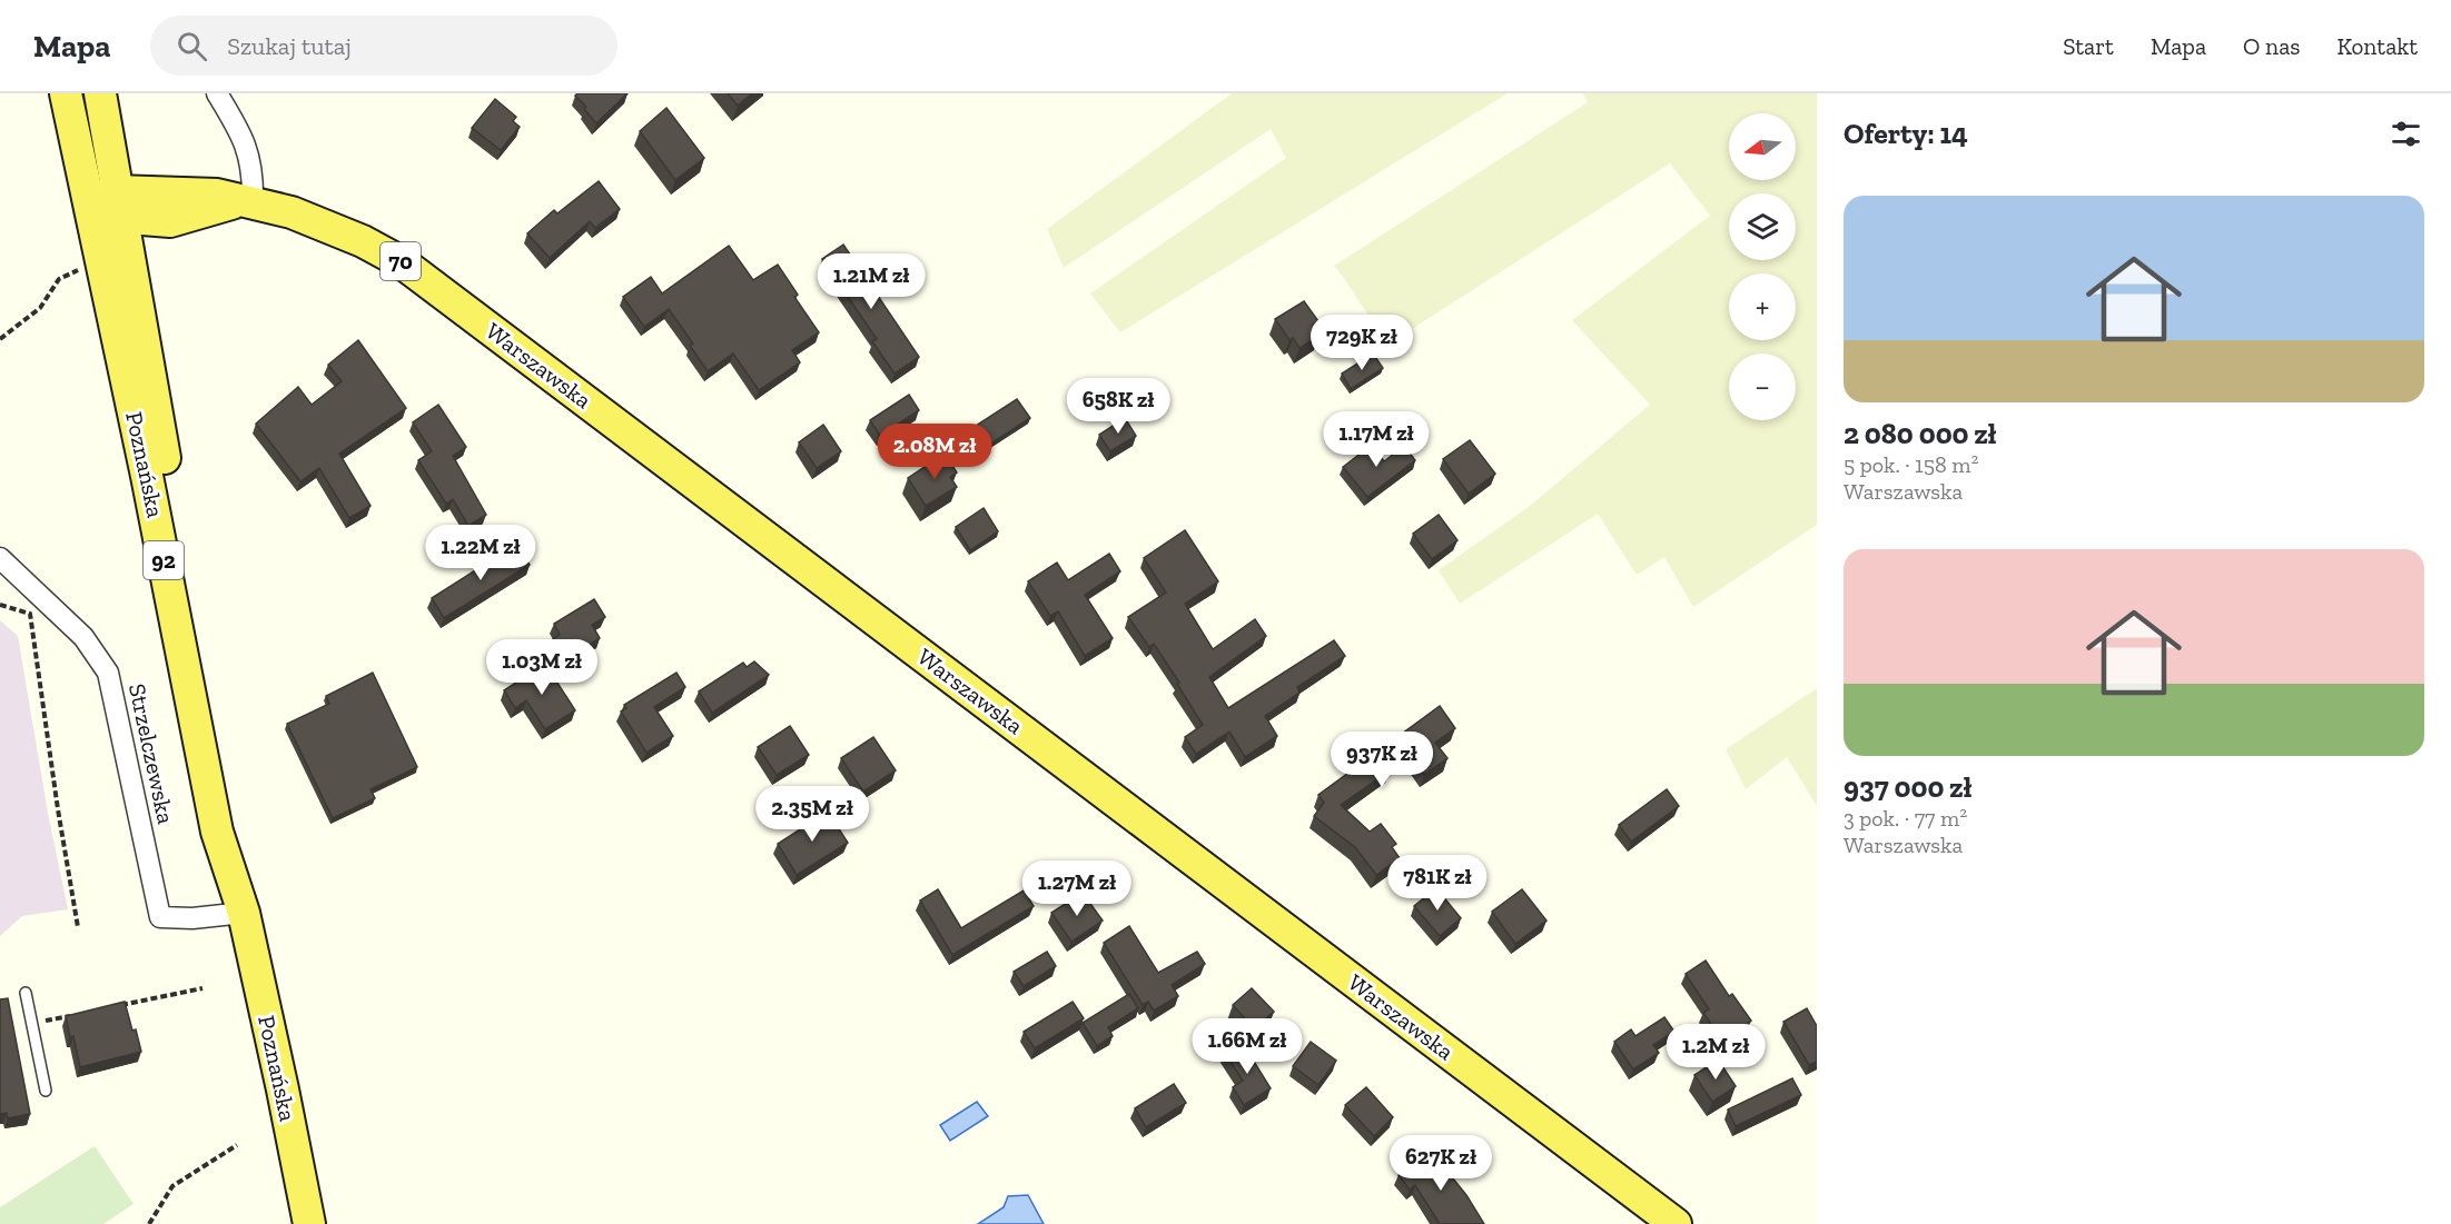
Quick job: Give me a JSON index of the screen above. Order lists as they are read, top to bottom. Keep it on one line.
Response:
{"streets":{"main road":["70","Warszawska","Poznańska","92"],"street":["Strzelczewska"]},"crossings":[["Warszawska","Poznańska"],["Poznańska","Strzelczewska"]],"north":"left","page":{"header":"Mapa","search":"Szukaj tutaj","nav":["Start","Mapa","O nas","Kontakt"],"heading":"Oferty: 14","map_buttons":["+","−"],"list":[{"name":"2 080 000 zł","note":"5 pok. · 158 m² · Warszawska"},{"name":"937 000 zł","note":"3 pok. · 77 m² · Warszawska"}],"price":["1.21M zł","729K zł","658K zł","1.17M zł","2.08M zł","1.22M zł","1.03M zł","937K zł","2.35M zł","781K zł","1.27M zł","1.66M zł","1.2M zł","627K zł"]}}
